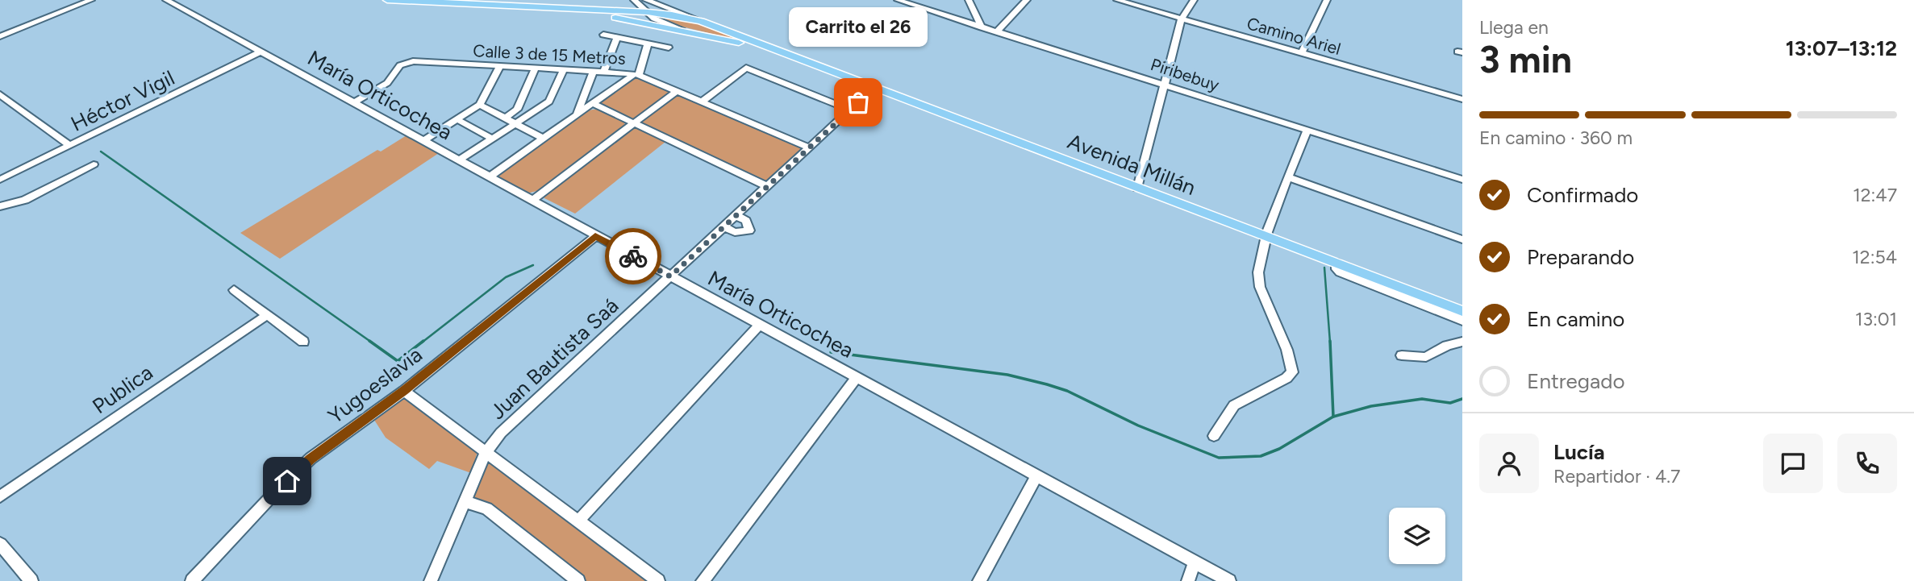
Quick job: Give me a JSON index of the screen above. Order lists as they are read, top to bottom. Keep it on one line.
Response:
{"streets":{"main road":["Avenida Millán"],"street":["Camino Ariel","Calle 3 de 15 Metros","Piribebuy","María Orticochea","Héctor Vigil","Juan Bautista Saá","Yugoeslavia","Publica"]},"crossings":[["Calle 3 de 15 Metros","María Orticochea"],["Calle 3 de 15 Metros","Juan Bautista Saá"],["María Orticochea","Héctor Vigil"],["María Orticochea","Juan Bautista Saá"],["María Orticochea","Yugoeslavia"],["Avenida Millán","Juan Bautista Saá"]],"places":["Carrito el 26"],"page":{"heading":["3 min","Llega en","13:07–13:12"],"panel":["Lucía","Repartidor · 4.7"],"bubble":"Carrito el 26","bar":"En camino · 360 m","list":[["Confirmado","12:47"],["Preparando","12:54"],["En camino","13:01"],"Entregado"]}}
